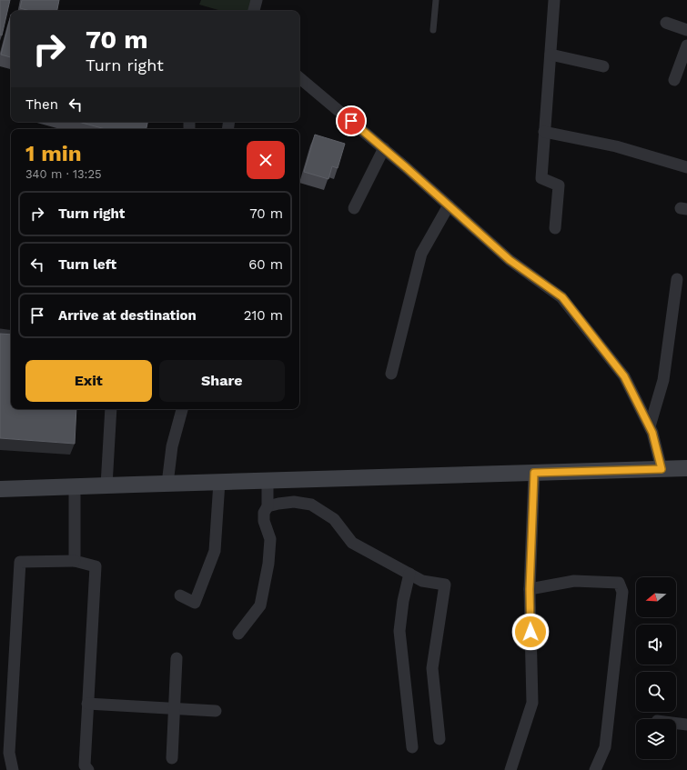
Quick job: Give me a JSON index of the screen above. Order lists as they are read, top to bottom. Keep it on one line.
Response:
{"north":"left","page":{"turn":["70 m","Turn right"],"then":"Then","heading":["1 min","340 m · 13:25"],"list":[{"name":"Turn right","value":"70 m"},{"name":"Turn left","value":"60 m"},{"name":"Arrive at destination","value":"210 m"}],"buttons":["Exit","Share"]}}
